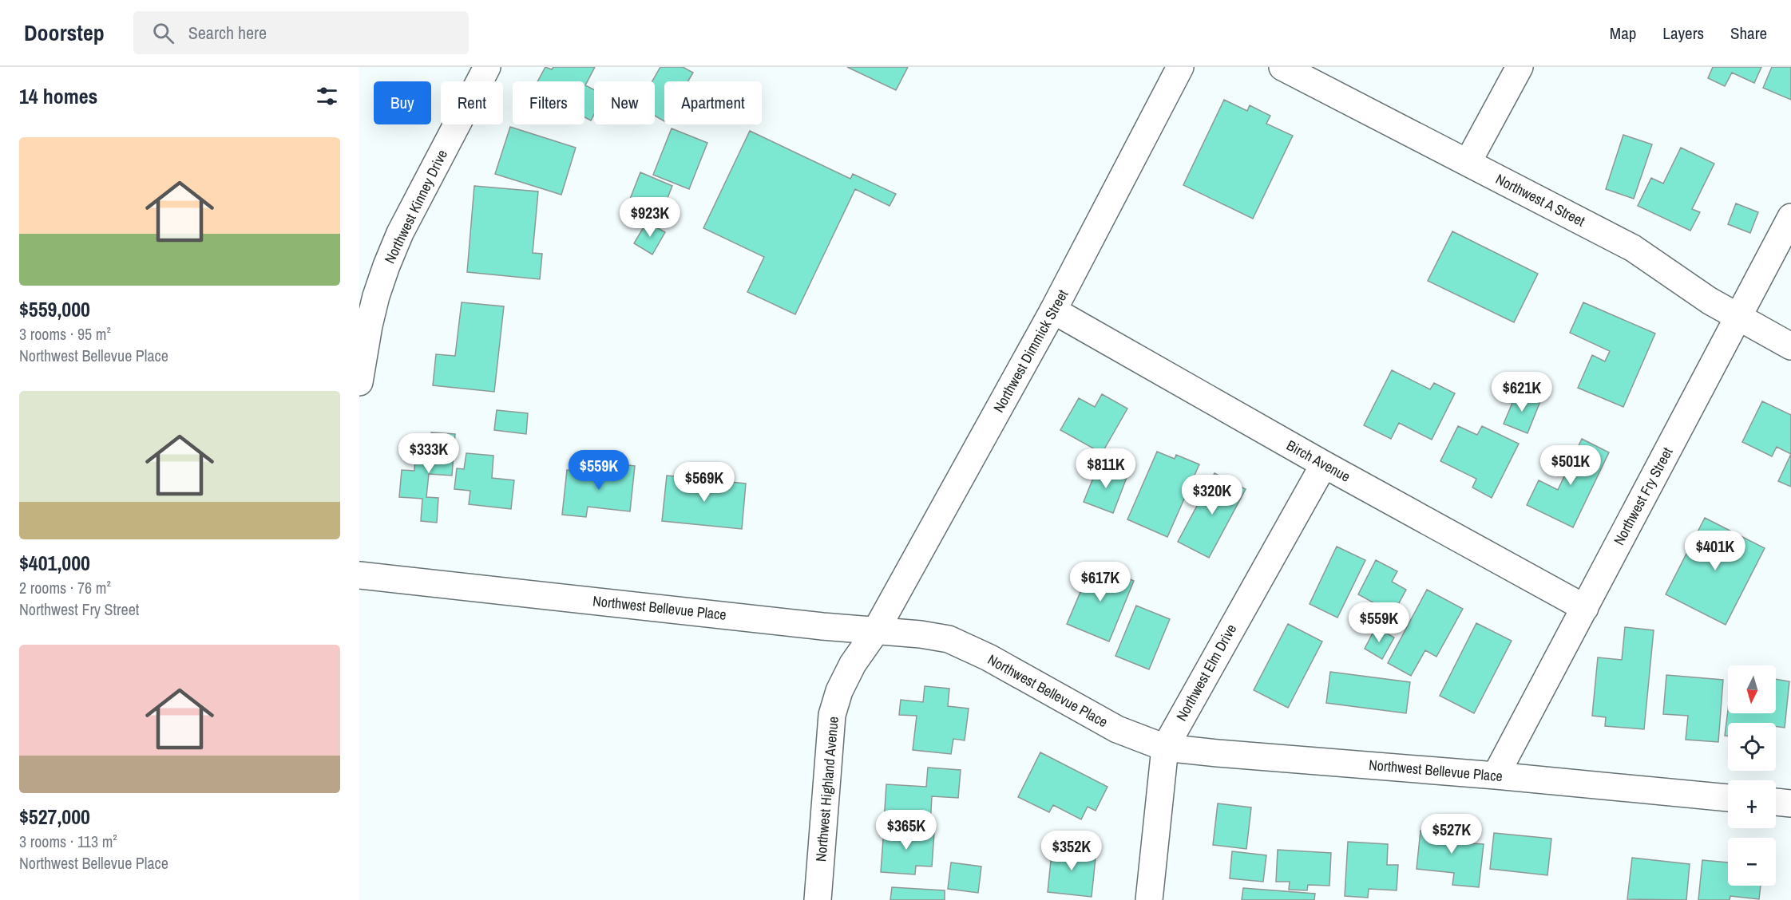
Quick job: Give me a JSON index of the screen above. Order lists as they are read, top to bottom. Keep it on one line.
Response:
{"streets":{"street":["Northwest A Street","Northwest Kinney Drive","Northwest Dimmick Street","Birch Avenue","Northwest Fry Street","Northwest Bellevue Place","Northwest Elm Drive","Northwest Highland Avenue"]},"crossings":[["Northwest A Street","Northwest Fry Street"],["Northwest Dimmick Street","Birch Avenue"],["Northwest Dimmick Street","Northwest Bellevue Place"],["Northwest Dimmick Street","Northwest Highland Avenue"],["Birch Avenue","Northwest Fry Street"],["Birch Avenue","Northwest Elm Drive"],["Northwest Fry Street","Northwest Bellevue Place"],["Northwest Bellevue Place","Northwest Elm Drive"],["Northwest Bellevue Place","Northwest Highland Avenue"]],"north":"bottom","page":{"header":"Doorstep","search":"Search here","nav":["Map","Layers","Share"],"heading":"14 homes","chip":["Buy","Rent","Filters","New","Apartment"],"list":[{"name":"$559,000","note":"3 rooms · 95 m² · Northwest Bellevue Place"},{"name":"$401,000","note":"2 rooms · 76 m² · Northwest Fry Street"},{"name":"$527,000","note":"3 rooms · 113 m² · Northwest Bellevue Place"}],"price":["$923K","$621K","$333K","$501K","$811K","$559K","$569K","$320K","$401K","$617K","$559K","$365K","$527K","$352K"],"map_buttons":["+","−"]}}
